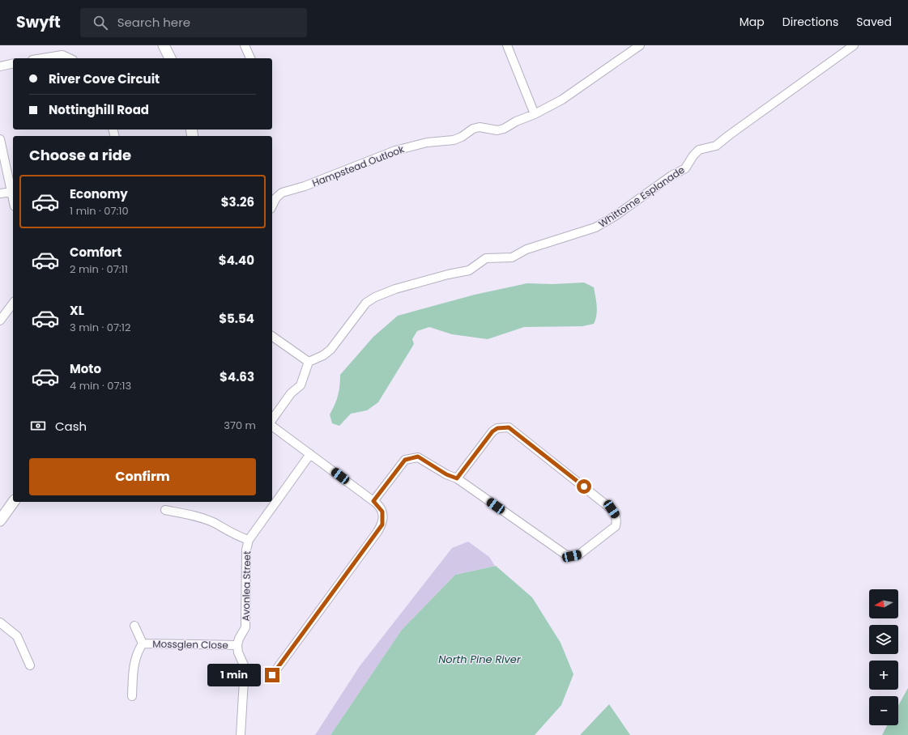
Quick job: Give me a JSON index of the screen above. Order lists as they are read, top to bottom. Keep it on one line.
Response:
{"streets":{"street":["Hampstead Outlook","Whittome Esplanade","Avonlea Street","Mossglen Close"]},"crossings":[["Avonlea Street","Mossglen Close"]],"water":["North Pine River"],"north":"left","page":{"header":"Swyft","search":"Search here","nav":["Map","Directions","Saved"],"banner":["River Cove Circuit","Nottinghill Road"],"heading":"Choose a ride","list":[{"name":"Economy","note":"1 min · 07:10","value":"$3.26"},{"name":"Comfort","note":"2 min · 07:11","value":"$4.40"},{"name":"XL","note":"3 min · 07:12","value":"$5.54"},{"name":"Moto","note":"4 min · 07:13","value":"$4.63"}],"pay":["Cash","370 m"],"buttons":"Confirm","map_buttons":["+","−"],"bubble":"1 min"}}
